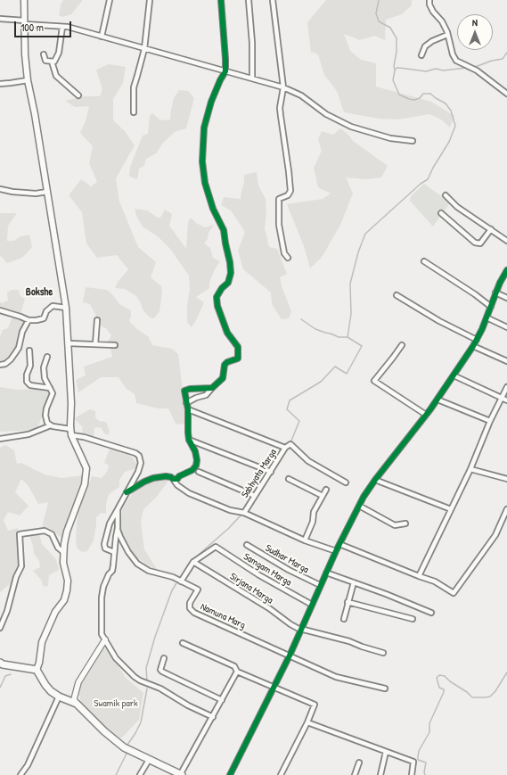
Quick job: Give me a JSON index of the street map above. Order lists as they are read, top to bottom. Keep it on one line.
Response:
{"streets":{"street":["Sabhyata Marga","Sudhar Marga","Samgam Marga","Sirjana Marga","Namuna Marg"]},"crossings":[["Samgam Marga","Sirjana Marga"]],"districts":["Bokshe"],"parks":["Swamik park"],"scale_bar":"100 m","north":"top"}
